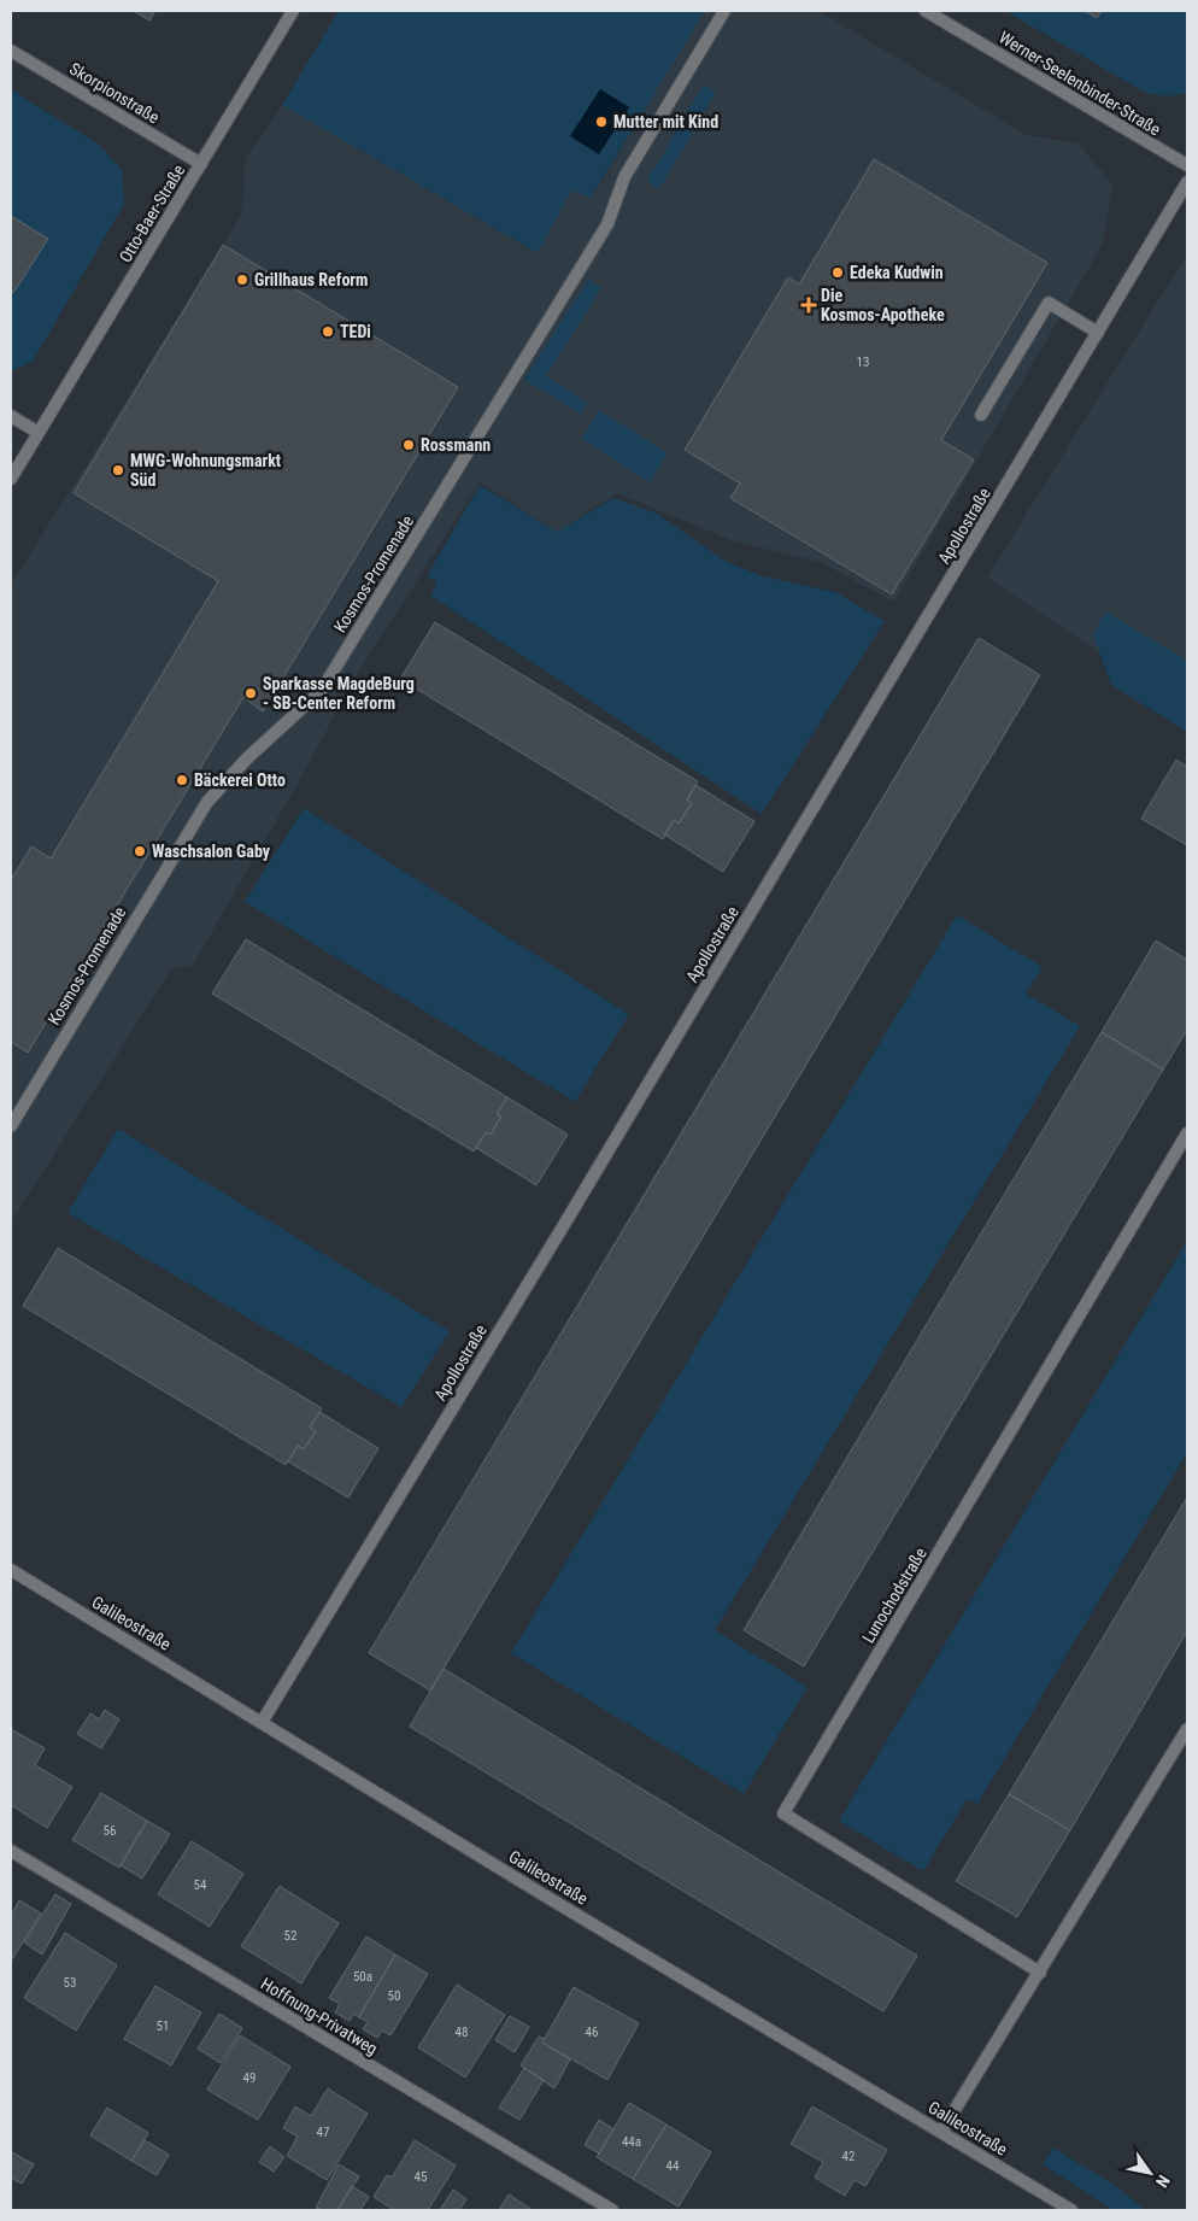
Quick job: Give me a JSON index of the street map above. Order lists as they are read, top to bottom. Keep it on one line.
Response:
{"streets":{"street":["Werner-Seelenbinder-Straße","Skorpionstraße","Otto-Baer-Straße","Apollostraße","Kosmos-Promenade","Lunochodstraße","Galileostraße","Hoffnung-Privatweg"]},"crossings":[["Skorpionstraße","Otto-Baer-Straße"],["Apollostraße","Galileostraße"]],"places":{"other":["Mutter mit Kind","Edeka Kudwin","Grillhaus Reform","TEDi","Rossmann","MWG-Wohnungsmarkt Süd","Sparkasse MagdeBurg - SB-Center Reform","Bäckerei Otto","Waschsalon Gaby"],"health":["Die Kosmos-Apotheke"]},"house_numbers":["13","56","54","52","50a","53","50","51","48","46","49","47","44a","42","44","45"],"north":"bottom right"}
